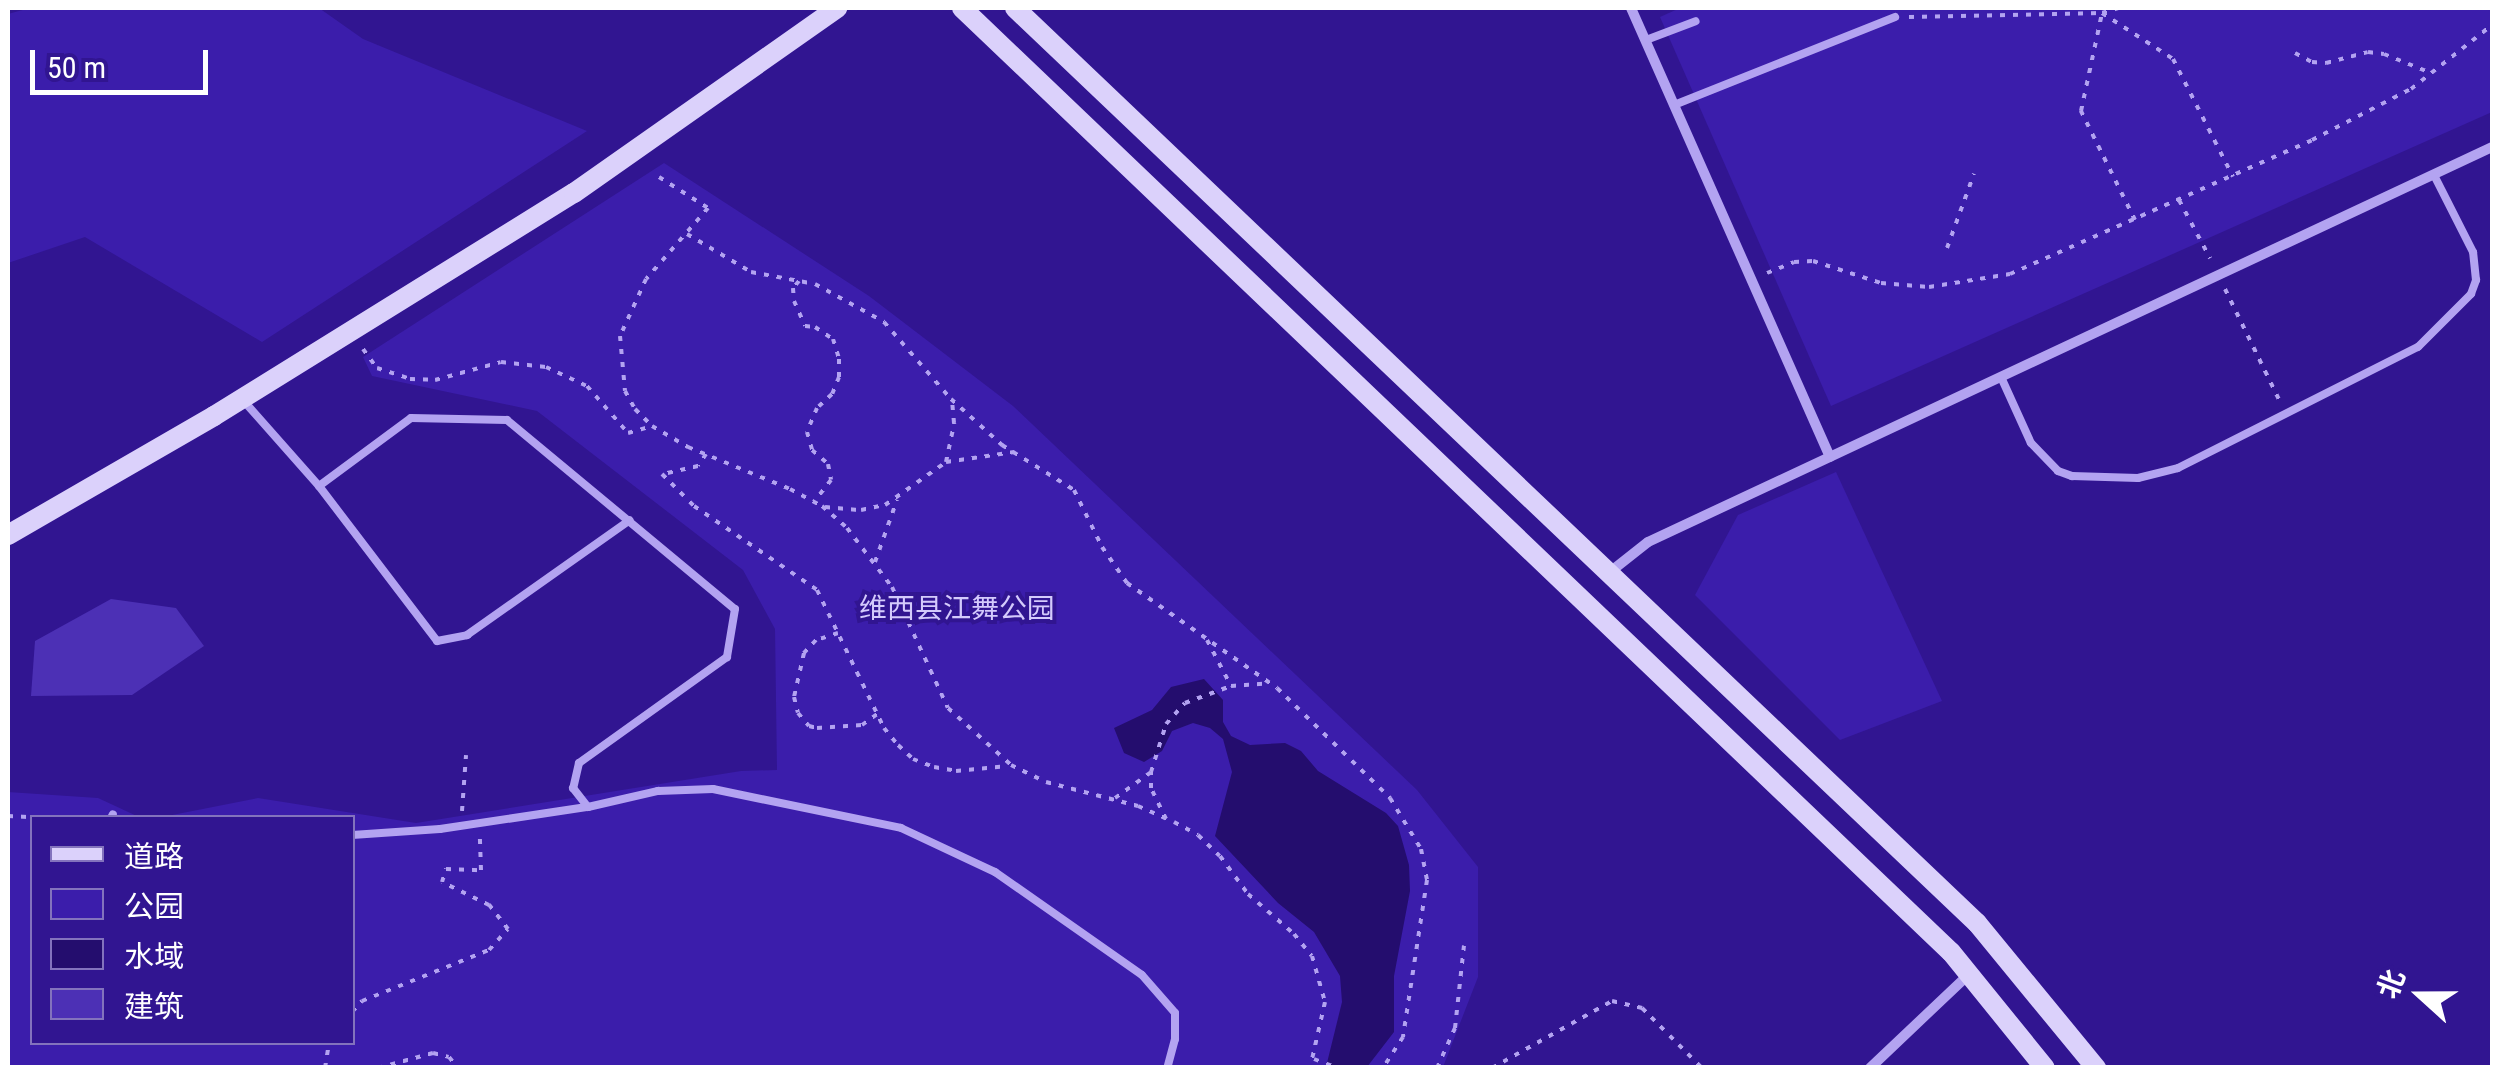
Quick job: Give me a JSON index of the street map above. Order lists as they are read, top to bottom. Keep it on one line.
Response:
{"parks":["维西县江舞公园"],"legend":["道路","公园","水域","建筑"],"scale_bar":"50 m","north":"left"}
